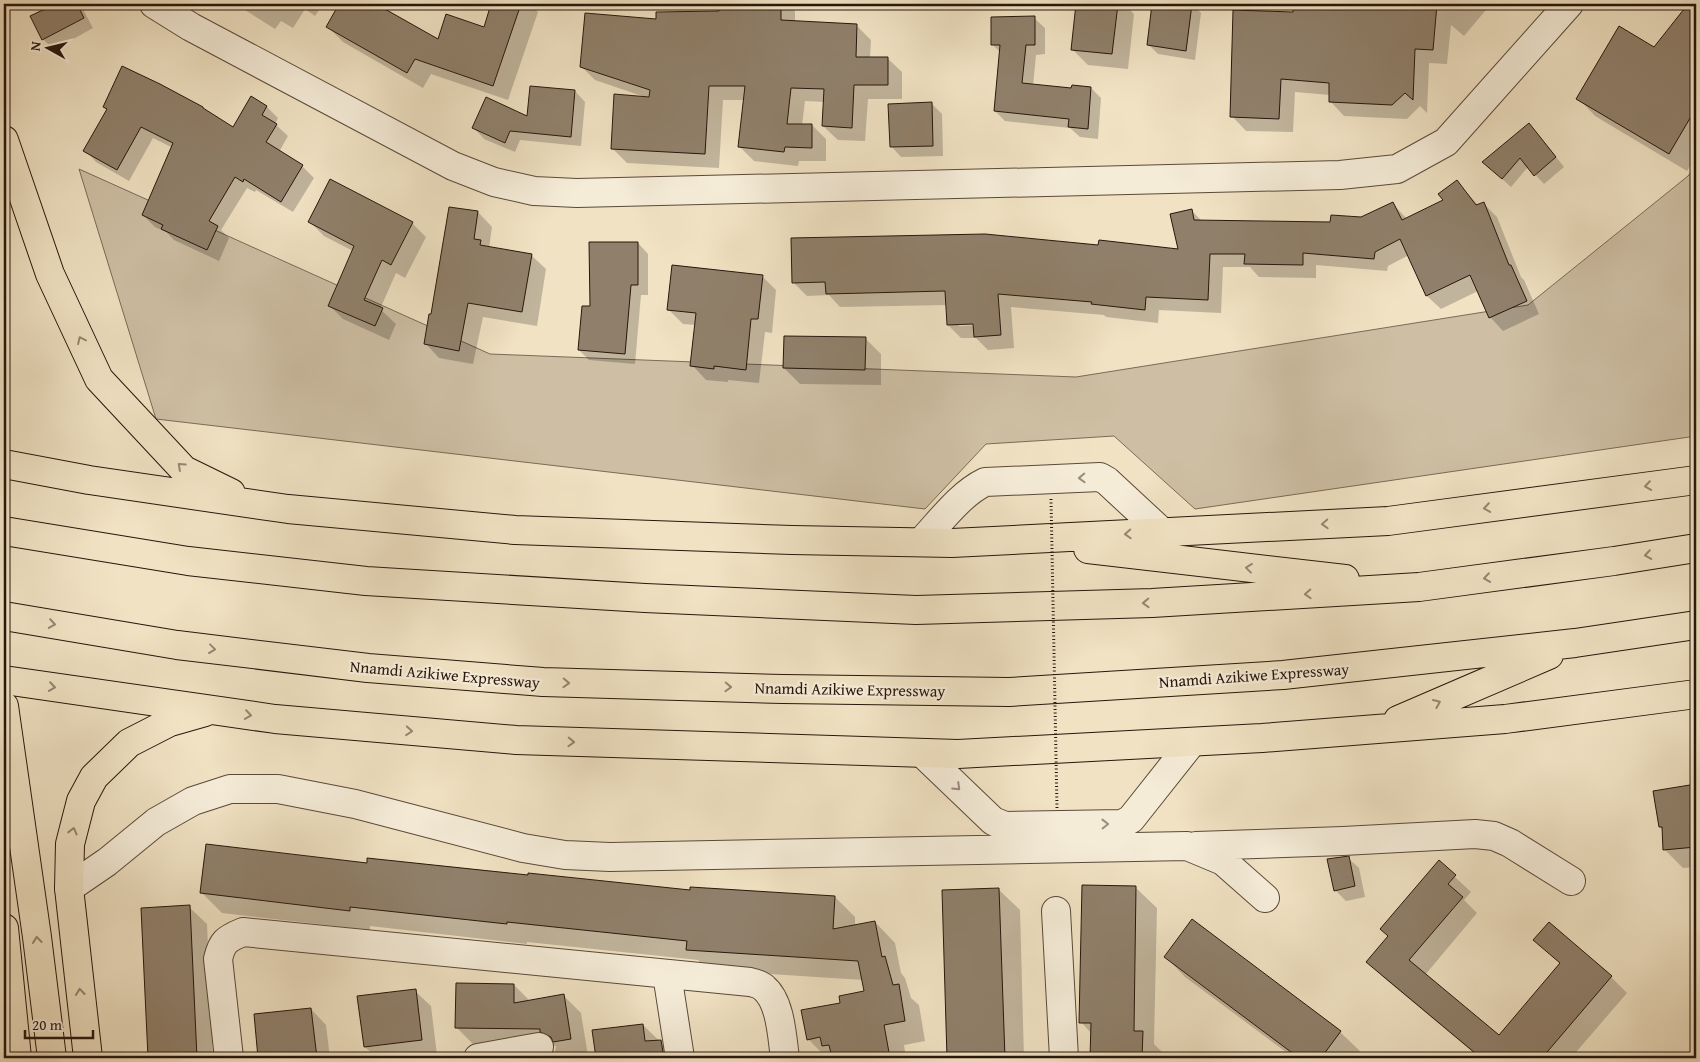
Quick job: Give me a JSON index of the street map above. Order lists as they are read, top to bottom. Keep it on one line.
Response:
{"streets":{"main road":["Nnamdi Azikiwe Expressway"]},"scale_bar":"20 m","north":"left"}
